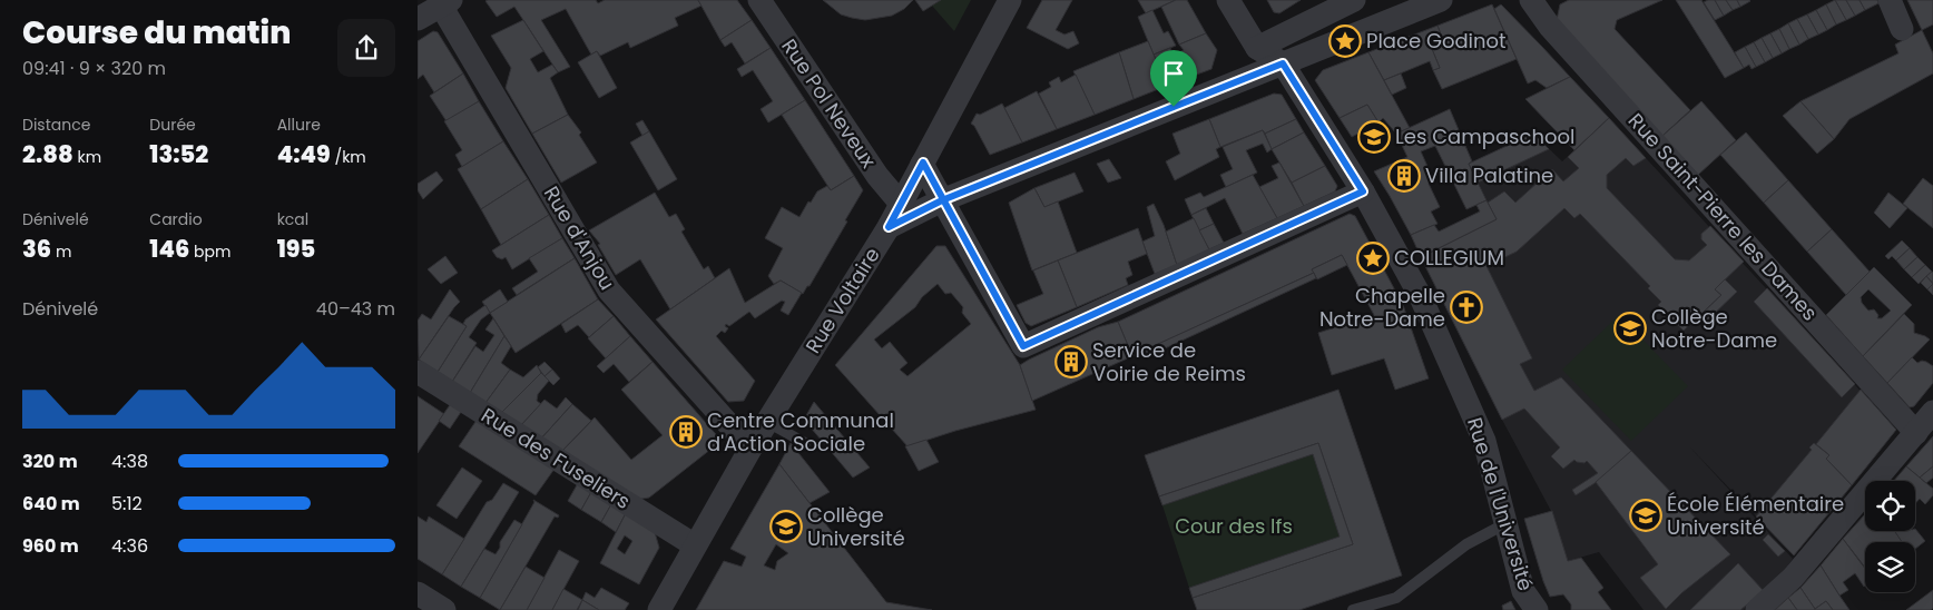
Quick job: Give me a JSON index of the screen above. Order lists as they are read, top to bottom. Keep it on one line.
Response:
{"streets":{"street":["Rue Pol Neveux","Rue Saint-Pierre les Dames","Rue d'Anjou","Rue Voltaire","Rue des Fuseliers","Rue de l'Université"]},"crossings":[["Rue Pol Neveux","Rue Voltaire"],["Rue d'Anjou","Rue Voltaire"],["Rue Voltaire","Rue des Fuseliers"]],"parks":["Cour des Ifs"],"places":{"place":["Place Godinot","COLLEGIUM"],"school or university":["Les Campaschool","Collège Notre-Dame","École Élémentaire Université","Collège Université"],"building":["Villa Palatine","Service de Voirie de Reims","Centre Communal d'Action Sociale"],"church":["Chapelle Notre-Dame"]},"page":{"heading":["Course du matin","09:41 · 9 × 320 m"],"stats":[["Distance","2.88 km"],["Durée","13:52"],["Allure","4:49 /km"],["Dénivelé","36 m"],["Cardio","146 bpm"],["kcal","195"]],"chart":["Dénivelé","40–43 m"],"list":[{"name":"320 m","note":"4:38"},{"name":"640 m","note":"5:12"},{"name":"960 m","note":"4:36"}]}}
